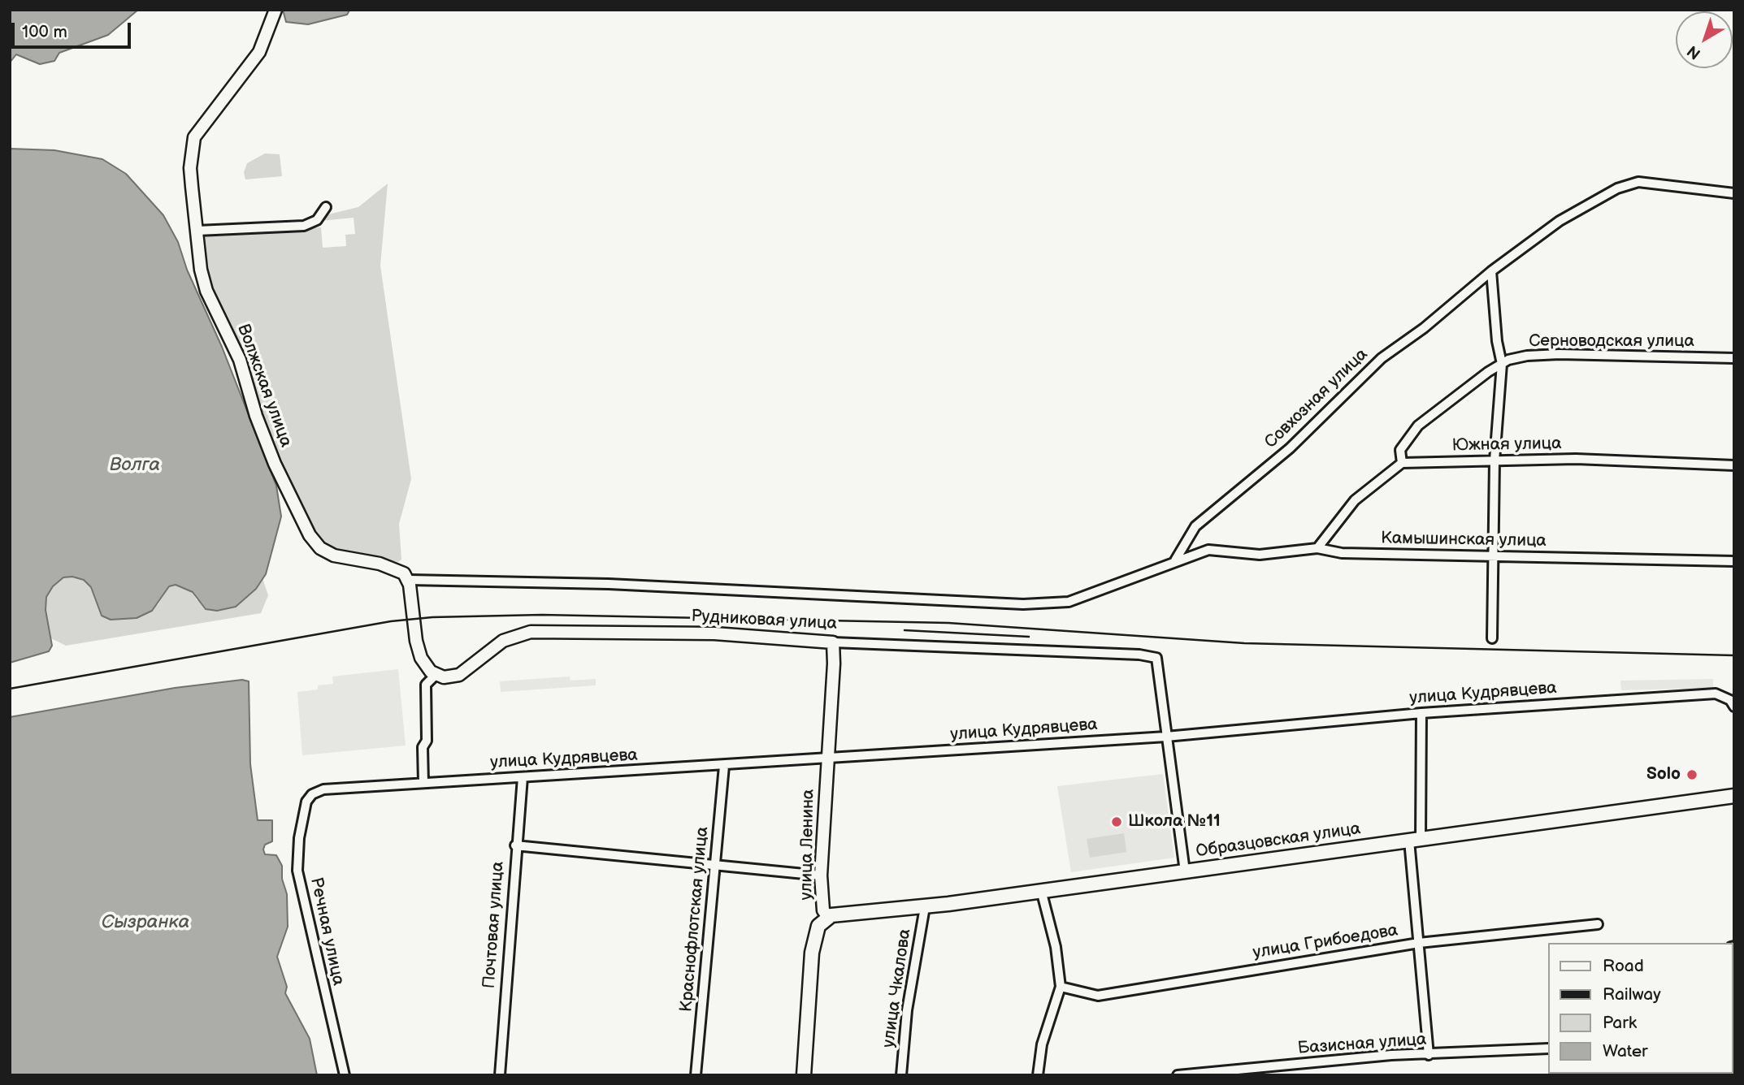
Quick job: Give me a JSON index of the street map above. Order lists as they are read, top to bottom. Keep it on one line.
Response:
{"streets":{"main road":["Образцовская улица","улица Ленина"],"street":["Серноводская улица","Волжская улица","Совхозная улица","Южная улица","Камышинская улица","Рудниковая улица","улица Кудрявцева","Краснофлотская улица","Почтовая улица","Речная улица","улица Грибоедова","улица Чкалова","Базисная улица"]},"crossings":[["Серноводская улица","Южная улица"],["Совхозная улица","Камышинская улица"],["Рудниковая улица","улица Кудрявцева"],["Рудниковая улица","улица Ленина"],["улица Кудрявцева","улица Ленина"],["улица Кудрявцева","Краснофлотская улица"],["улица Кудрявцева","Почтовая улица"],["улица Кудрявцева","Речная улица"],["Образцовская улица","улица Ленина"],["Образцовская улица","улица Чкалова"]],"water":["Волга","Сызранка"],"places":["Solo","Школа №11"],"legend":["Road","Railway","Park","Water"],"scale_bar":"100 m","north":"bottom left"}
